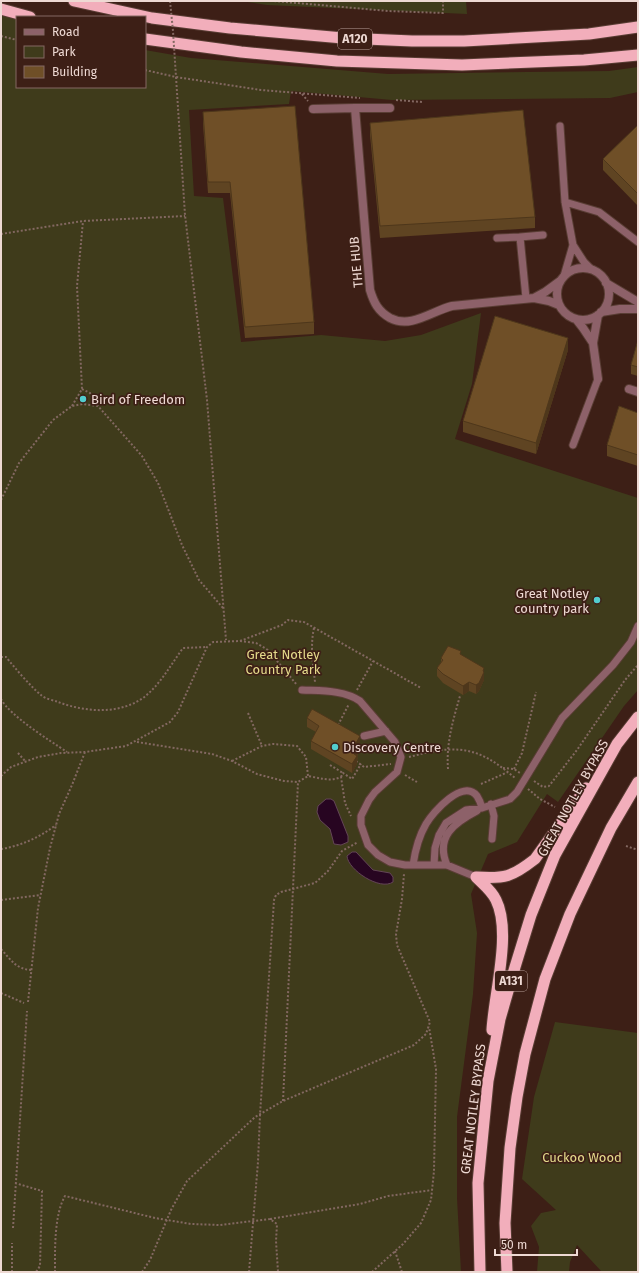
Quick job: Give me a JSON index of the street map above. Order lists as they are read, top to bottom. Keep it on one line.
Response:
{"streets":{"highway":["A120","GREAT NOTLEY BYPASS","A131"],"street":["THE HUB"]},"parks":["Great Notley Country Park","Cuckoo Wood"],"places":["Bird of Freedom","Great Notley country park","Discovery Centre"],"legend":["Road","Park","Building"],"scale_bar":"50 m"}
